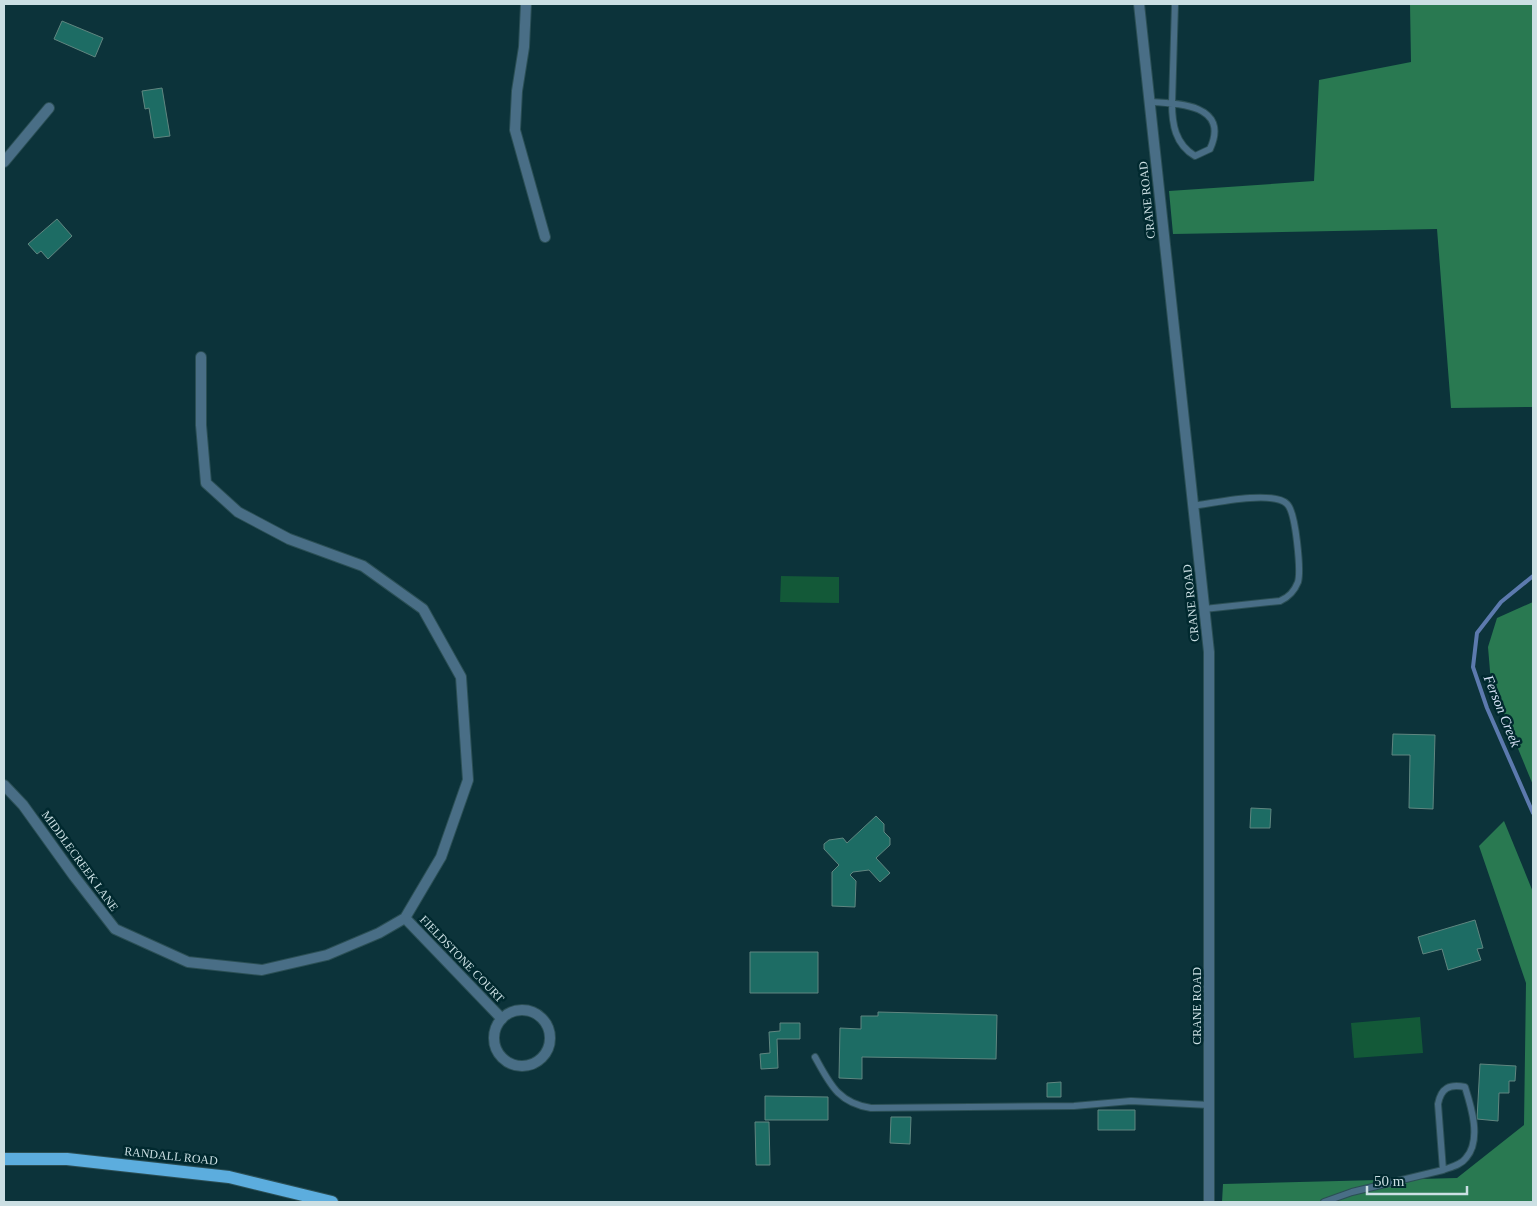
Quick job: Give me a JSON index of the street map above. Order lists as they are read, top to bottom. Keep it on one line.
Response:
{"streets":{"main road":["RANDALL ROAD"],"street":["CRANE ROAD","MIDDLECREEK LANE","FIELDSTONE COURT"]},"crossings":[["MIDDLECREEK LANE","FIELDSTONE COURT"]],"water":["Ferson Creek"],"scale_bar":"50 m"}
